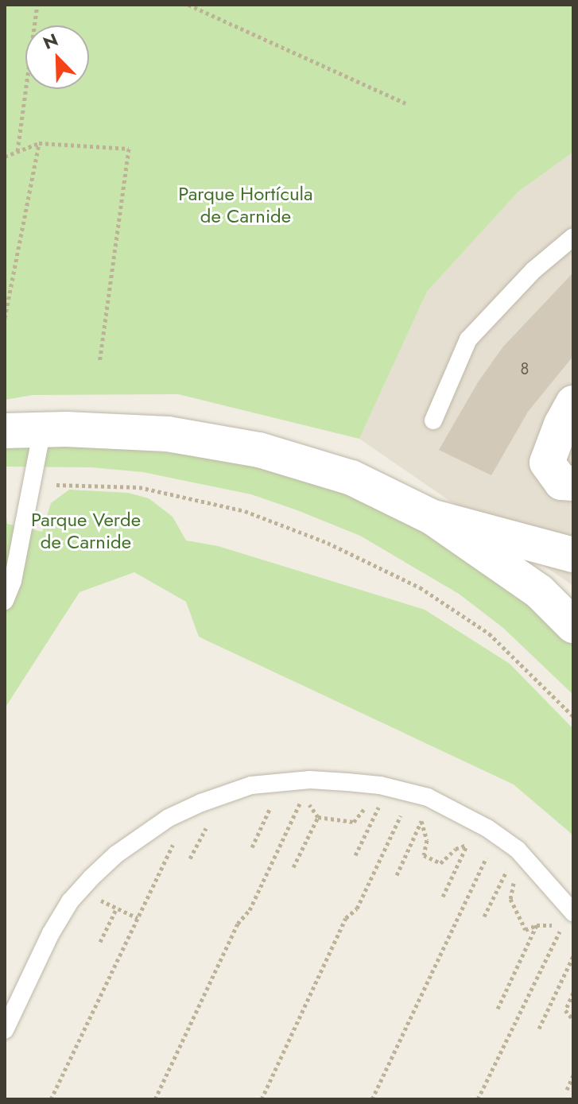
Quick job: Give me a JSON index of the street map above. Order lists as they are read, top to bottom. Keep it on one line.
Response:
{"parks":["Parque Hortícula de Carnide","Parque Verde de Carnide"],"house_numbers":["8"],"north":"top left"}
